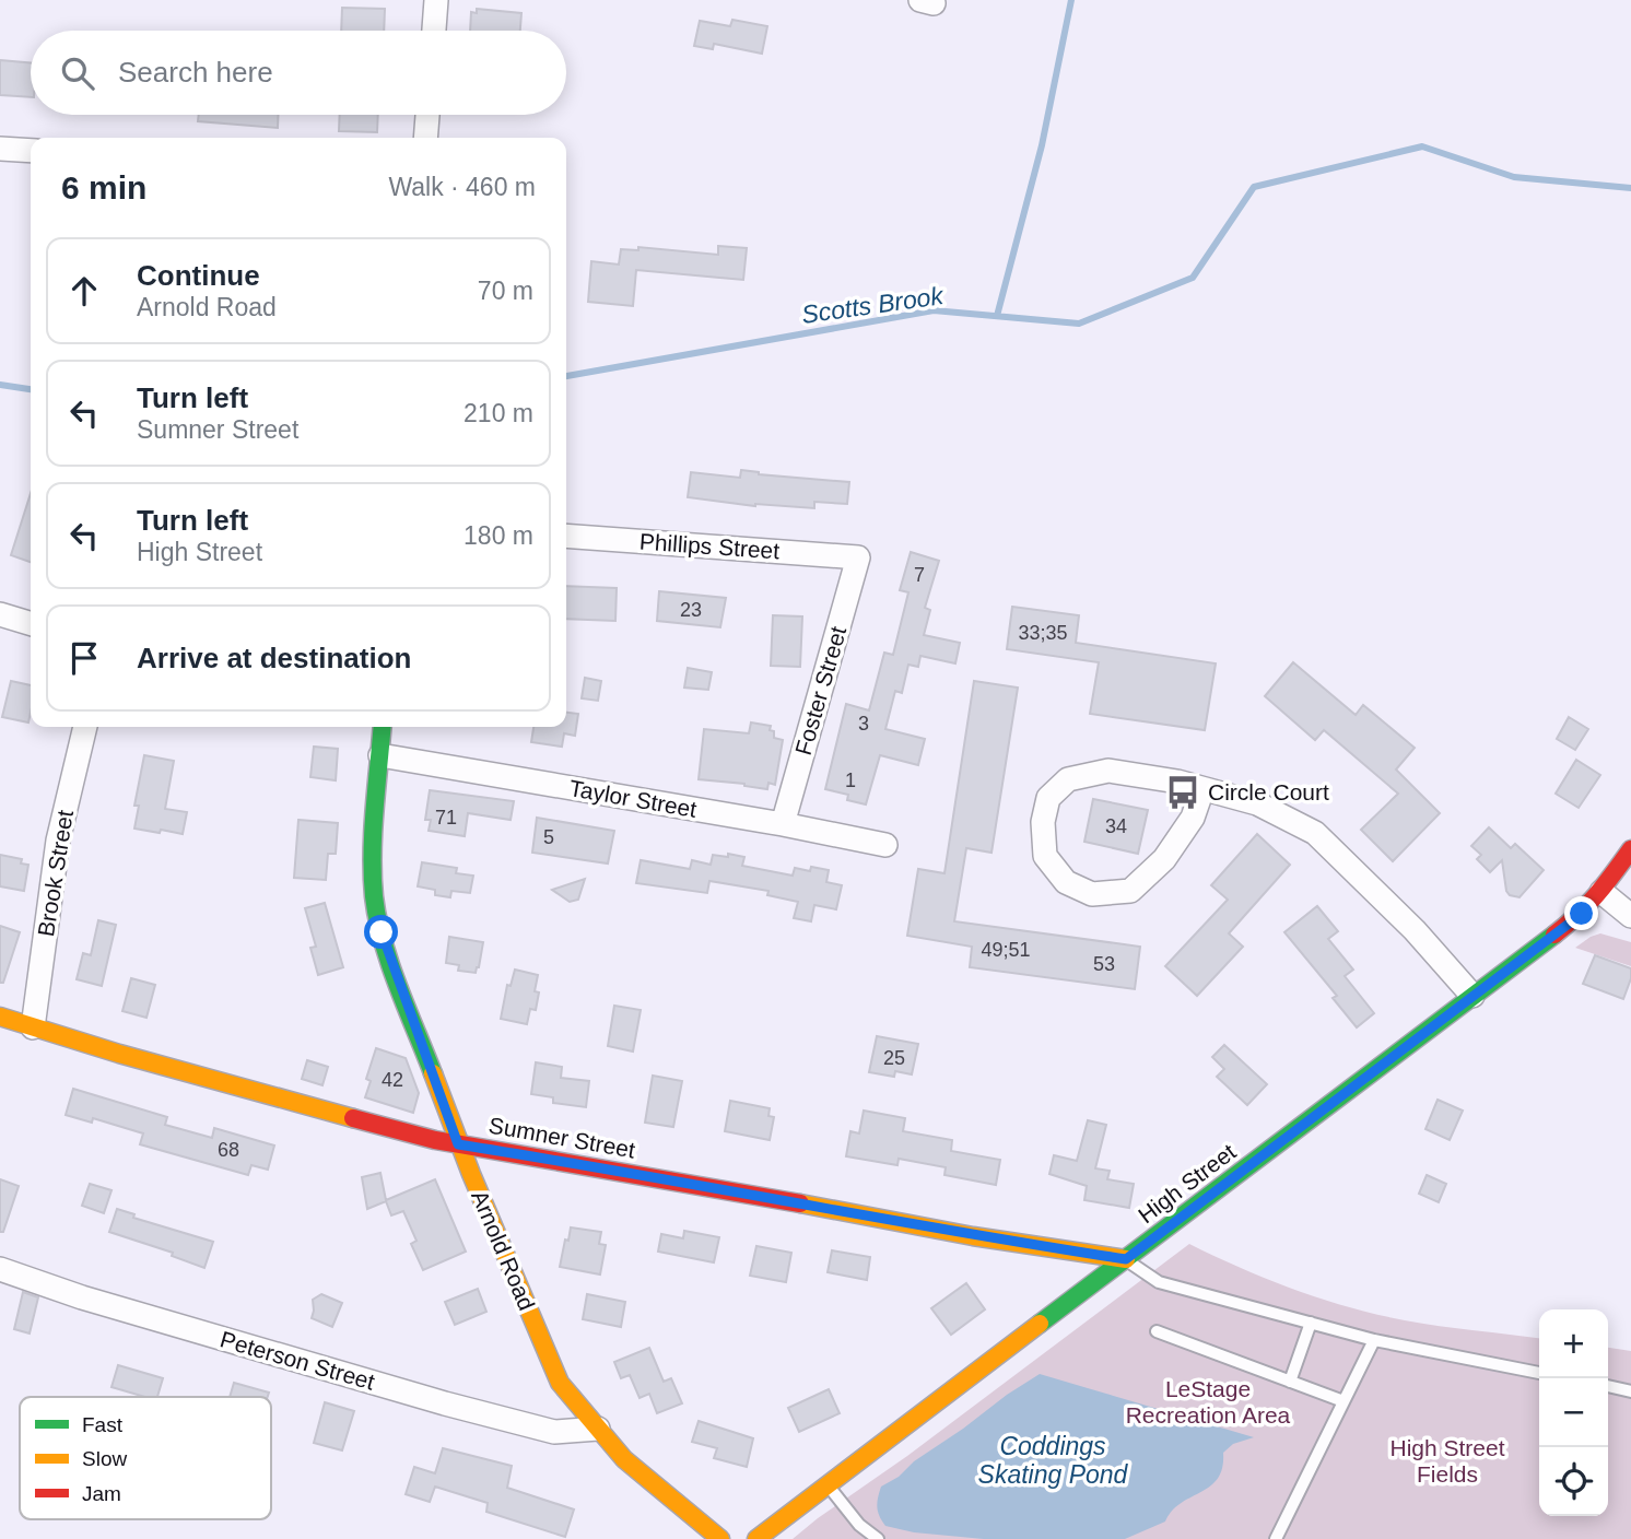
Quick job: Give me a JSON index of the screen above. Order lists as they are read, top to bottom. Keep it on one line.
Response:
{"streets":{"street":["Phillips Street","Foster Street","Taylor Street","Brook Street","Sumner Street","High Street","Arnold Road","Peterson Street"]},"crossings":[["Phillips Street","Foster Street"],["Foster Street","Taylor Street"],["Taylor Street","Arnold Road"],["Brook Street","Sumner Street"],["Sumner Street","High Street"],["Sumner Street","Arnold Road"],["Arnold Road","Peterson Street"]],"water":["Scotts Brook","Coddings Skating Pond"],"parks":["LeStage Recreation Area","High Street Fields"],"places":{"bus stop":["Circle Court"]},"house_numbers":["7","23","33;35","3","1","71","34","5","49;51","53","25","42","68"],"legend":["Fast","Slow","Jam"],"page":{"search":"Search here","heading":["6 min","Walk · 460 m"],"list":[["Continue","Arnold Road","70 m"],["Turn left","Sumner Street","210 m"],["Turn left","High Street","180 m"],"Arrive at destination"],"map_buttons":["+","−"]}}
